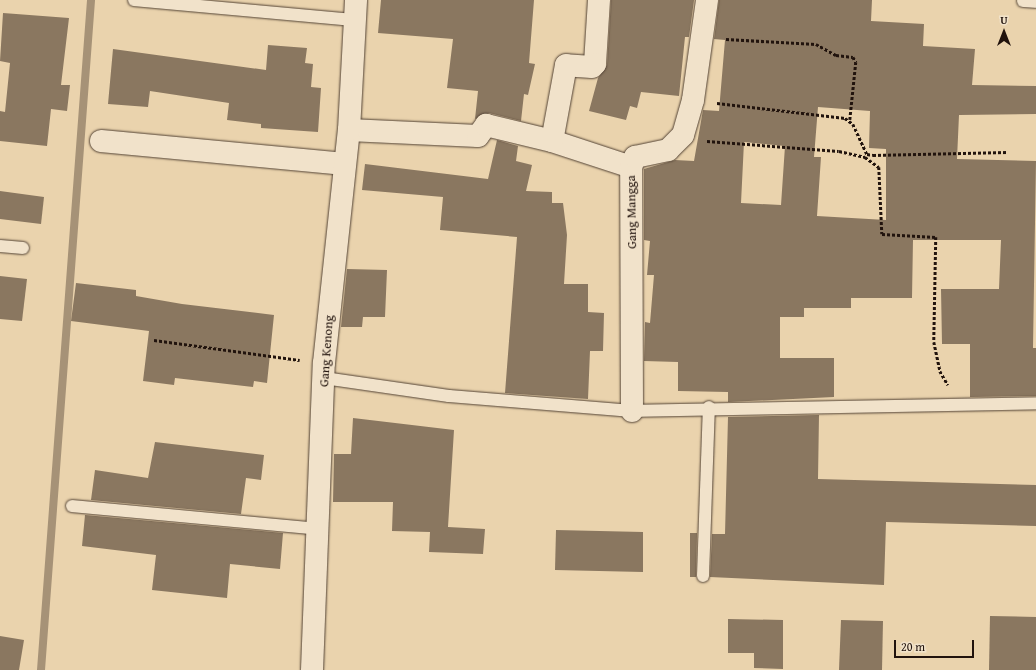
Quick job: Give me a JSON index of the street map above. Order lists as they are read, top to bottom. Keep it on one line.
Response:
{"streets":{"street":["Gang Mangga","Gang Kenong"]},"scale_bar":"20 m","north":"top"}
